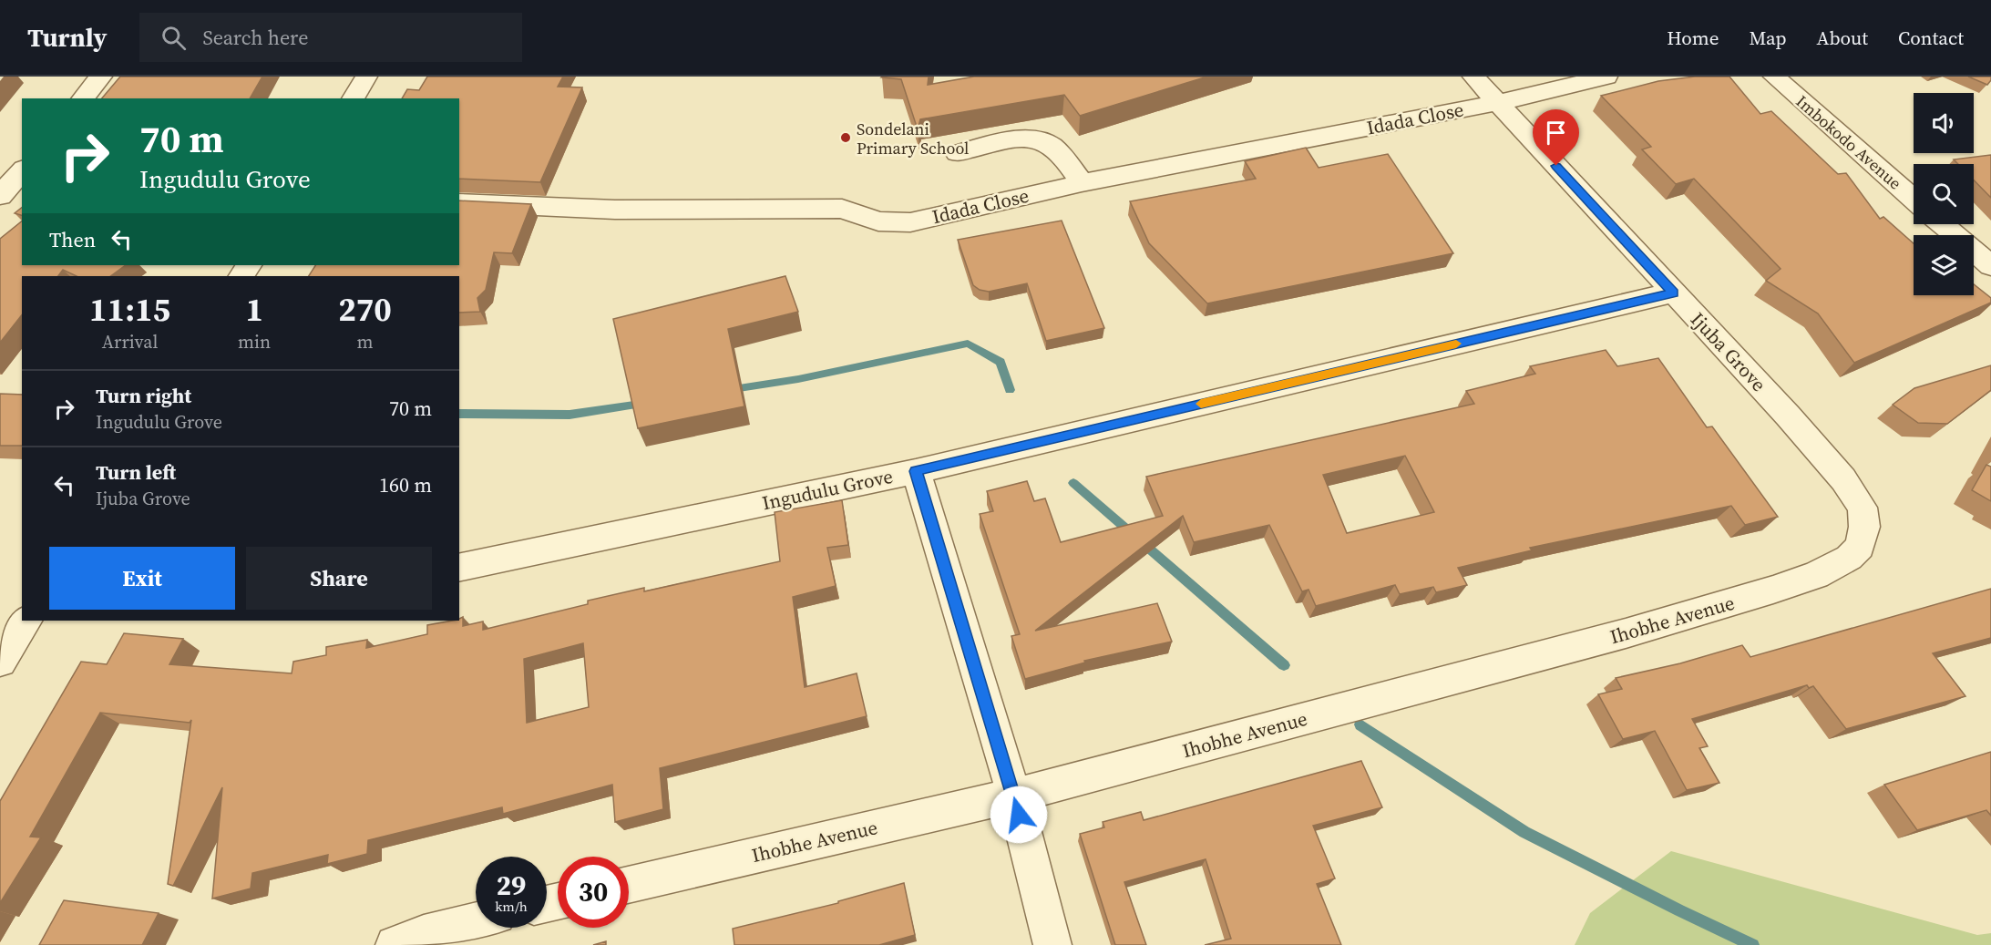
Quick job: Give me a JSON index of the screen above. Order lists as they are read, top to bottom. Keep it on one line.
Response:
{"streets":{"street":["Idada Close","Imbokodo Avenue","Ijuba Grove","Ingudulu Grove","Ihobhe Avenue"]},"crossings":[["Idada Close","Ijuba Grove"],["Ijuba Grove","Ingudulu Grove"],["Ijuba Grove","Ihobhe Avenue"]],"places":["Sondelani Primary School"],"page":{"header":"Turnly","search":"Search here","nav":["Home","Map","About","Contact"],"turn":["70 m","Ingudulu Grove"],"then":"Then","eta":["11:15","Arrival","1","min","270","m"],"list":[{"name":"Turn right","note":"Ingudulu Grove","value":"70 m"},{"name":"Turn left","note":"Ijuba Grove","value":"160 m"}],"buttons":["Exit","Share"],"speed":"29 km/h","limit":"30"}}
